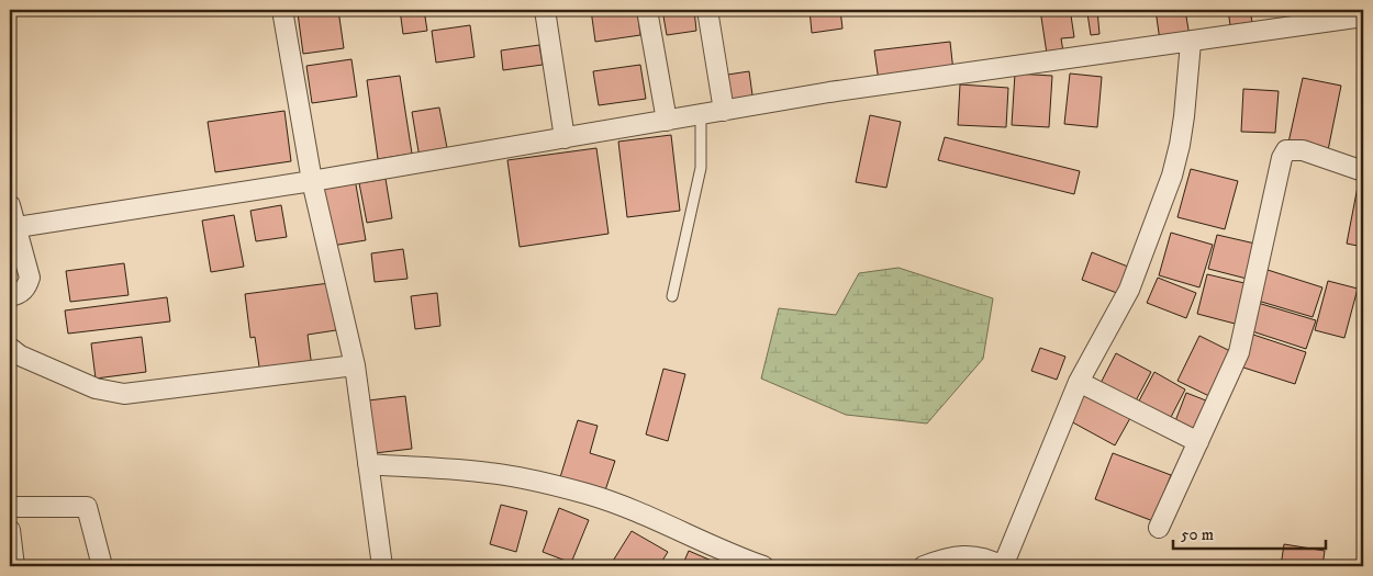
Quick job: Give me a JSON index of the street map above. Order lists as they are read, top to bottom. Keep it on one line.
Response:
{"scale_bar":"50 m"}
